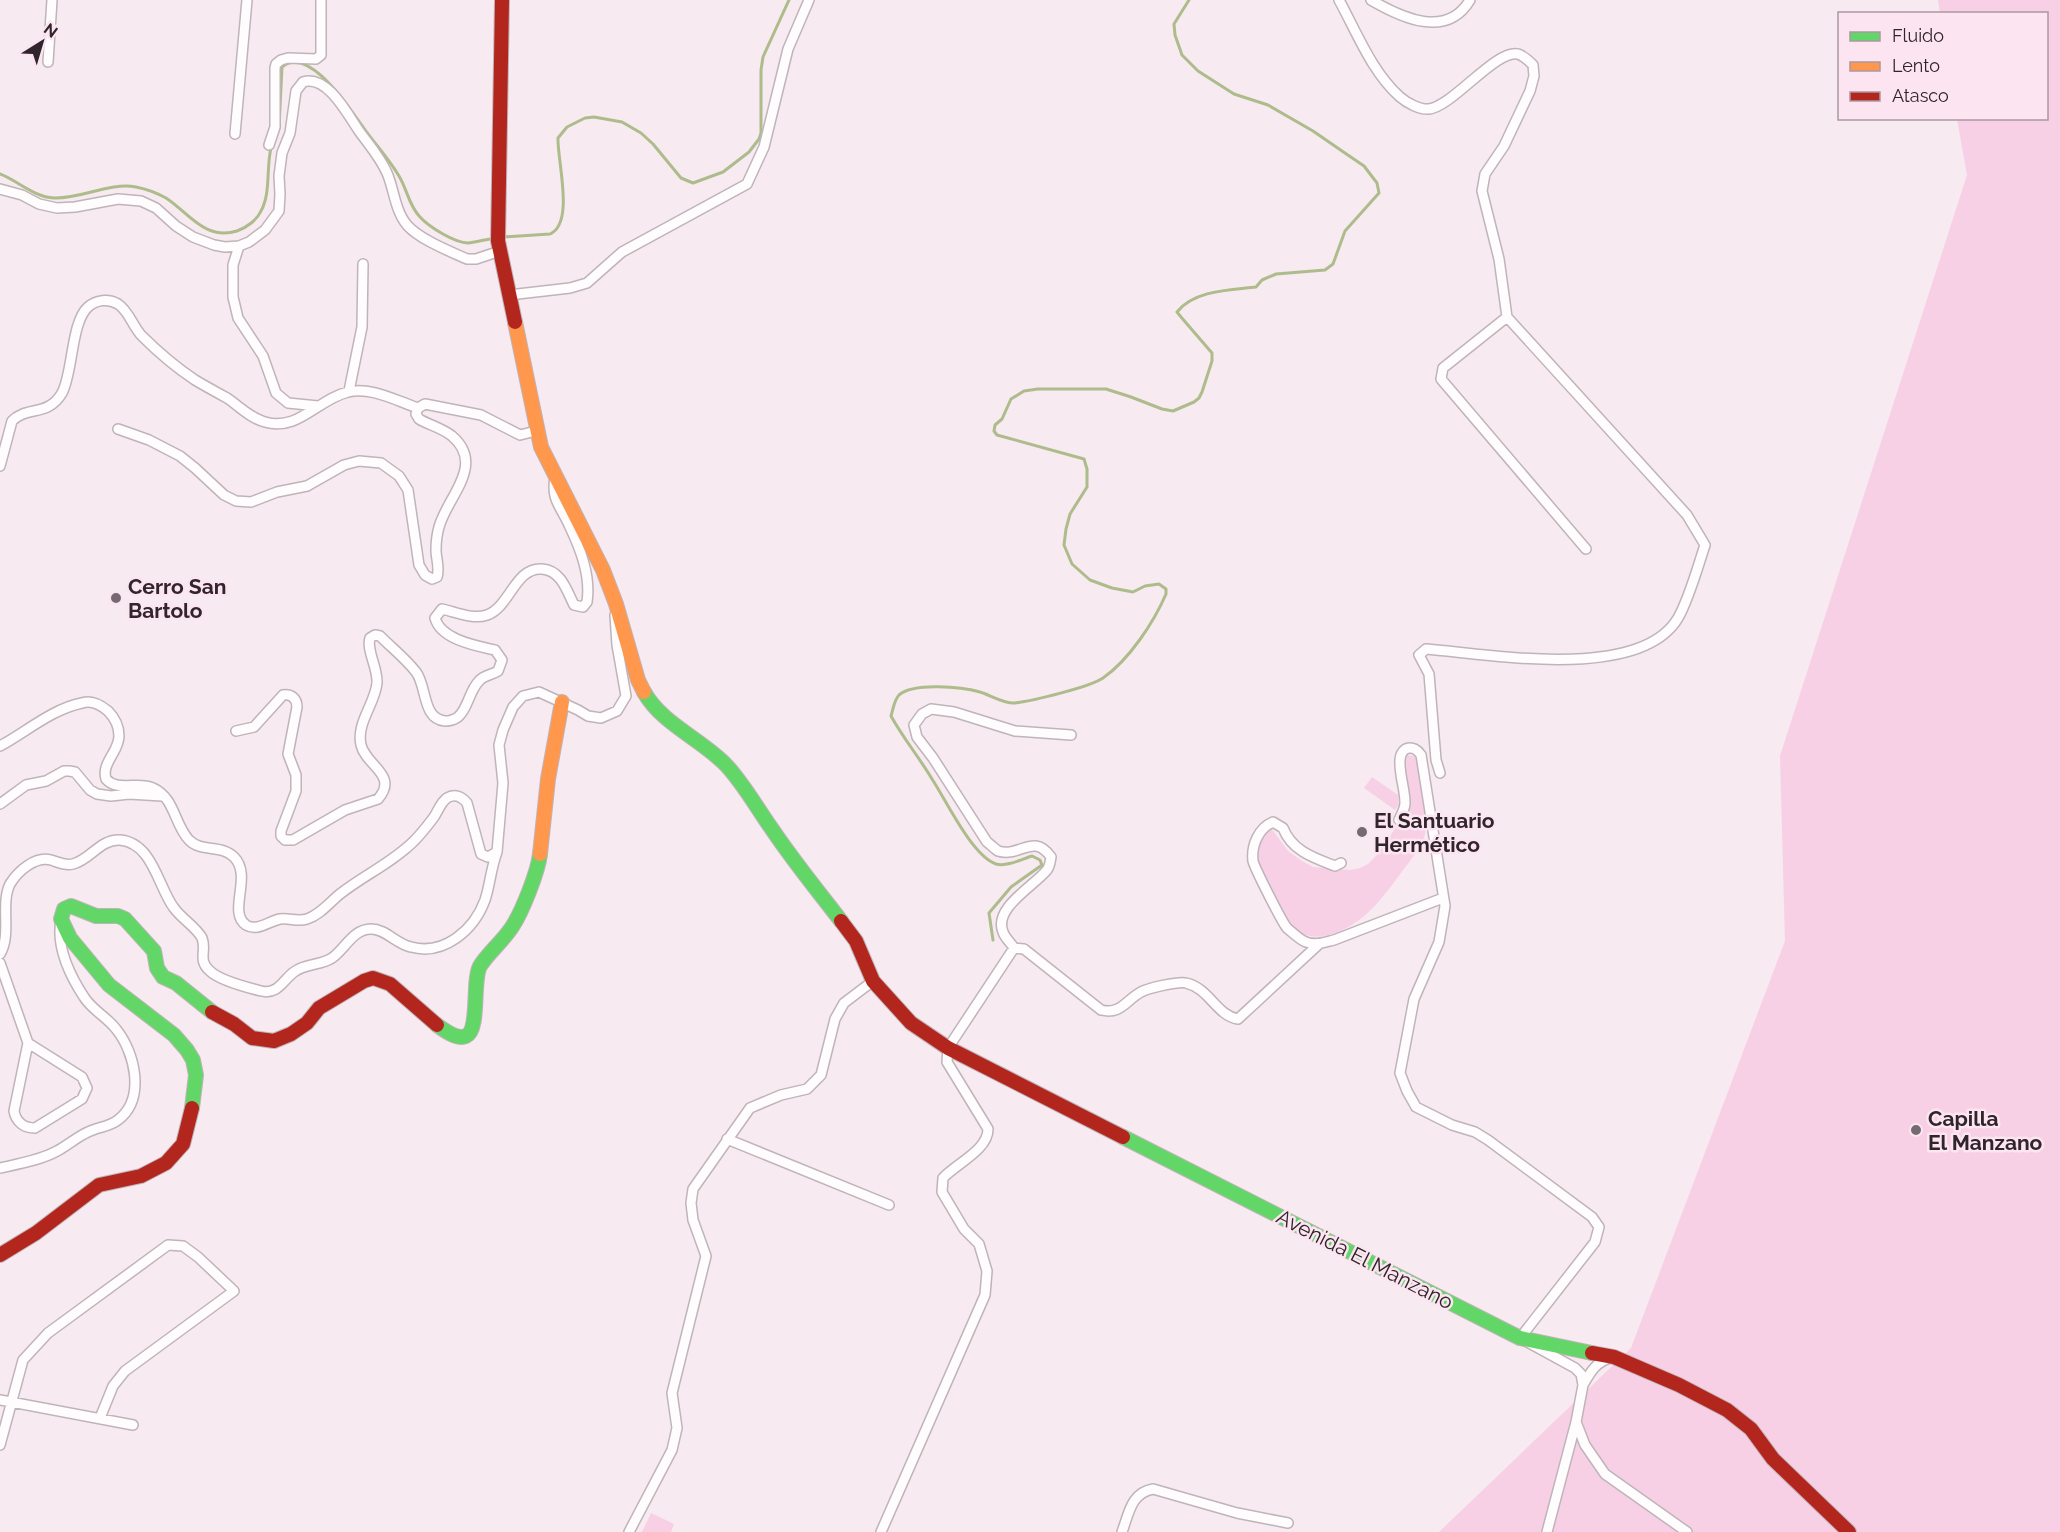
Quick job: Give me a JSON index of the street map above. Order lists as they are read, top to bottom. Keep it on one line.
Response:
{"streets":{"street":["Avenida El Manzano"]},"places":["Cerro San Bartolo","El Santuario Hermético","Capilla El Manzano"],"legend":["Fluido","Lento","Atasco"],"north":"top right"}
